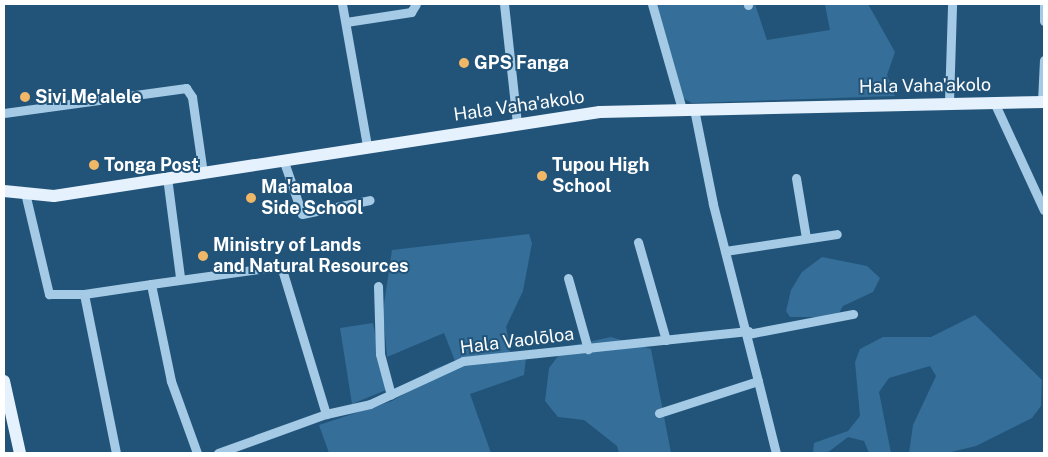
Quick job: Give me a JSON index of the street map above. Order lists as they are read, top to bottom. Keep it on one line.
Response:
{"streets":{"main road":["Hala Vaha'akolo"],"street":["Hala Vaolōloa"]},"places":["GPS Fanga","Sivi Me'alele","Tonga Post","Tupou High School","Ma'amaloa Side School","Ministry of Lands and Natural Resources"]}
